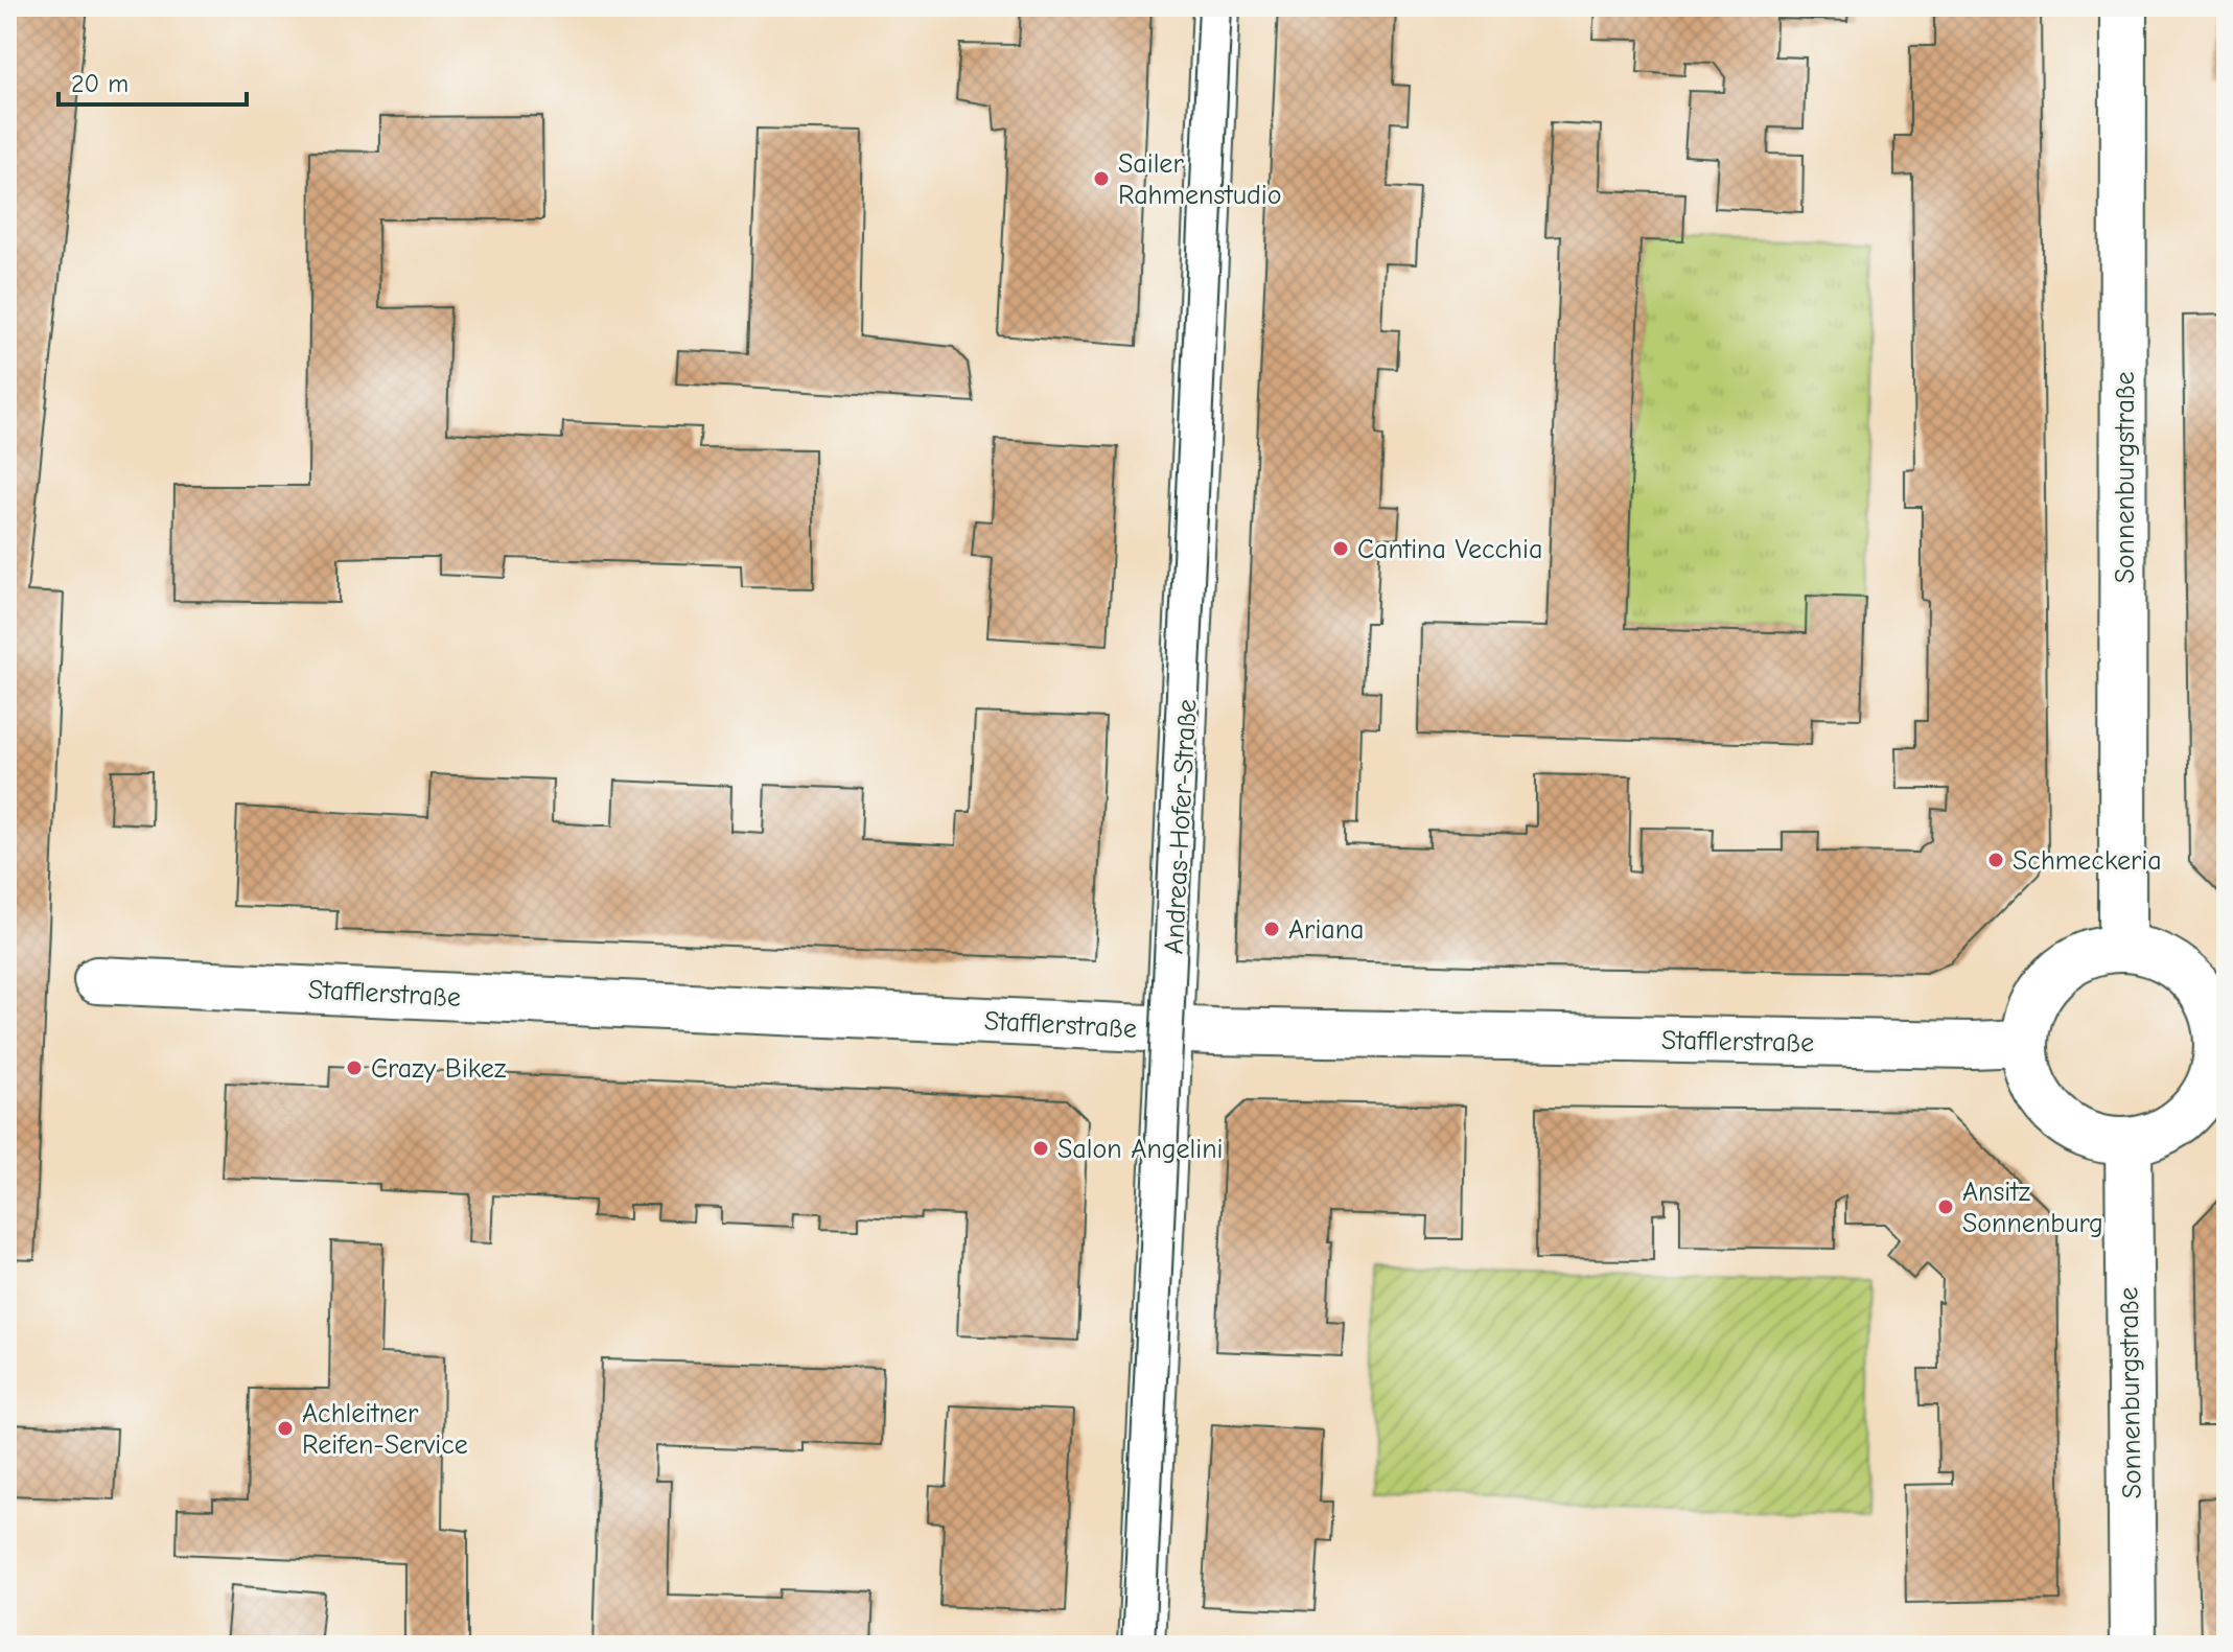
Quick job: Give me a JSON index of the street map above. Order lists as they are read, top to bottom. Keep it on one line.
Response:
{"streets":{"street":["Sonnenburgstraße","Andreas-Hofer-Straße","Stafflerstraße"]},"crossings":[["Sonnenburgstraße","Stafflerstraße"],["Andreas-Hofer-Straße","Stafflerstraße"]],"places":["Sailer Rahmenstudio","Cantina Vecchia","Schmeckeria","Ariana","Crazy Bikez","Salon Angelini","Ansitz Sonnenburg","Achleitner Reifen-Service"],"scale_bar":"20 m"}
